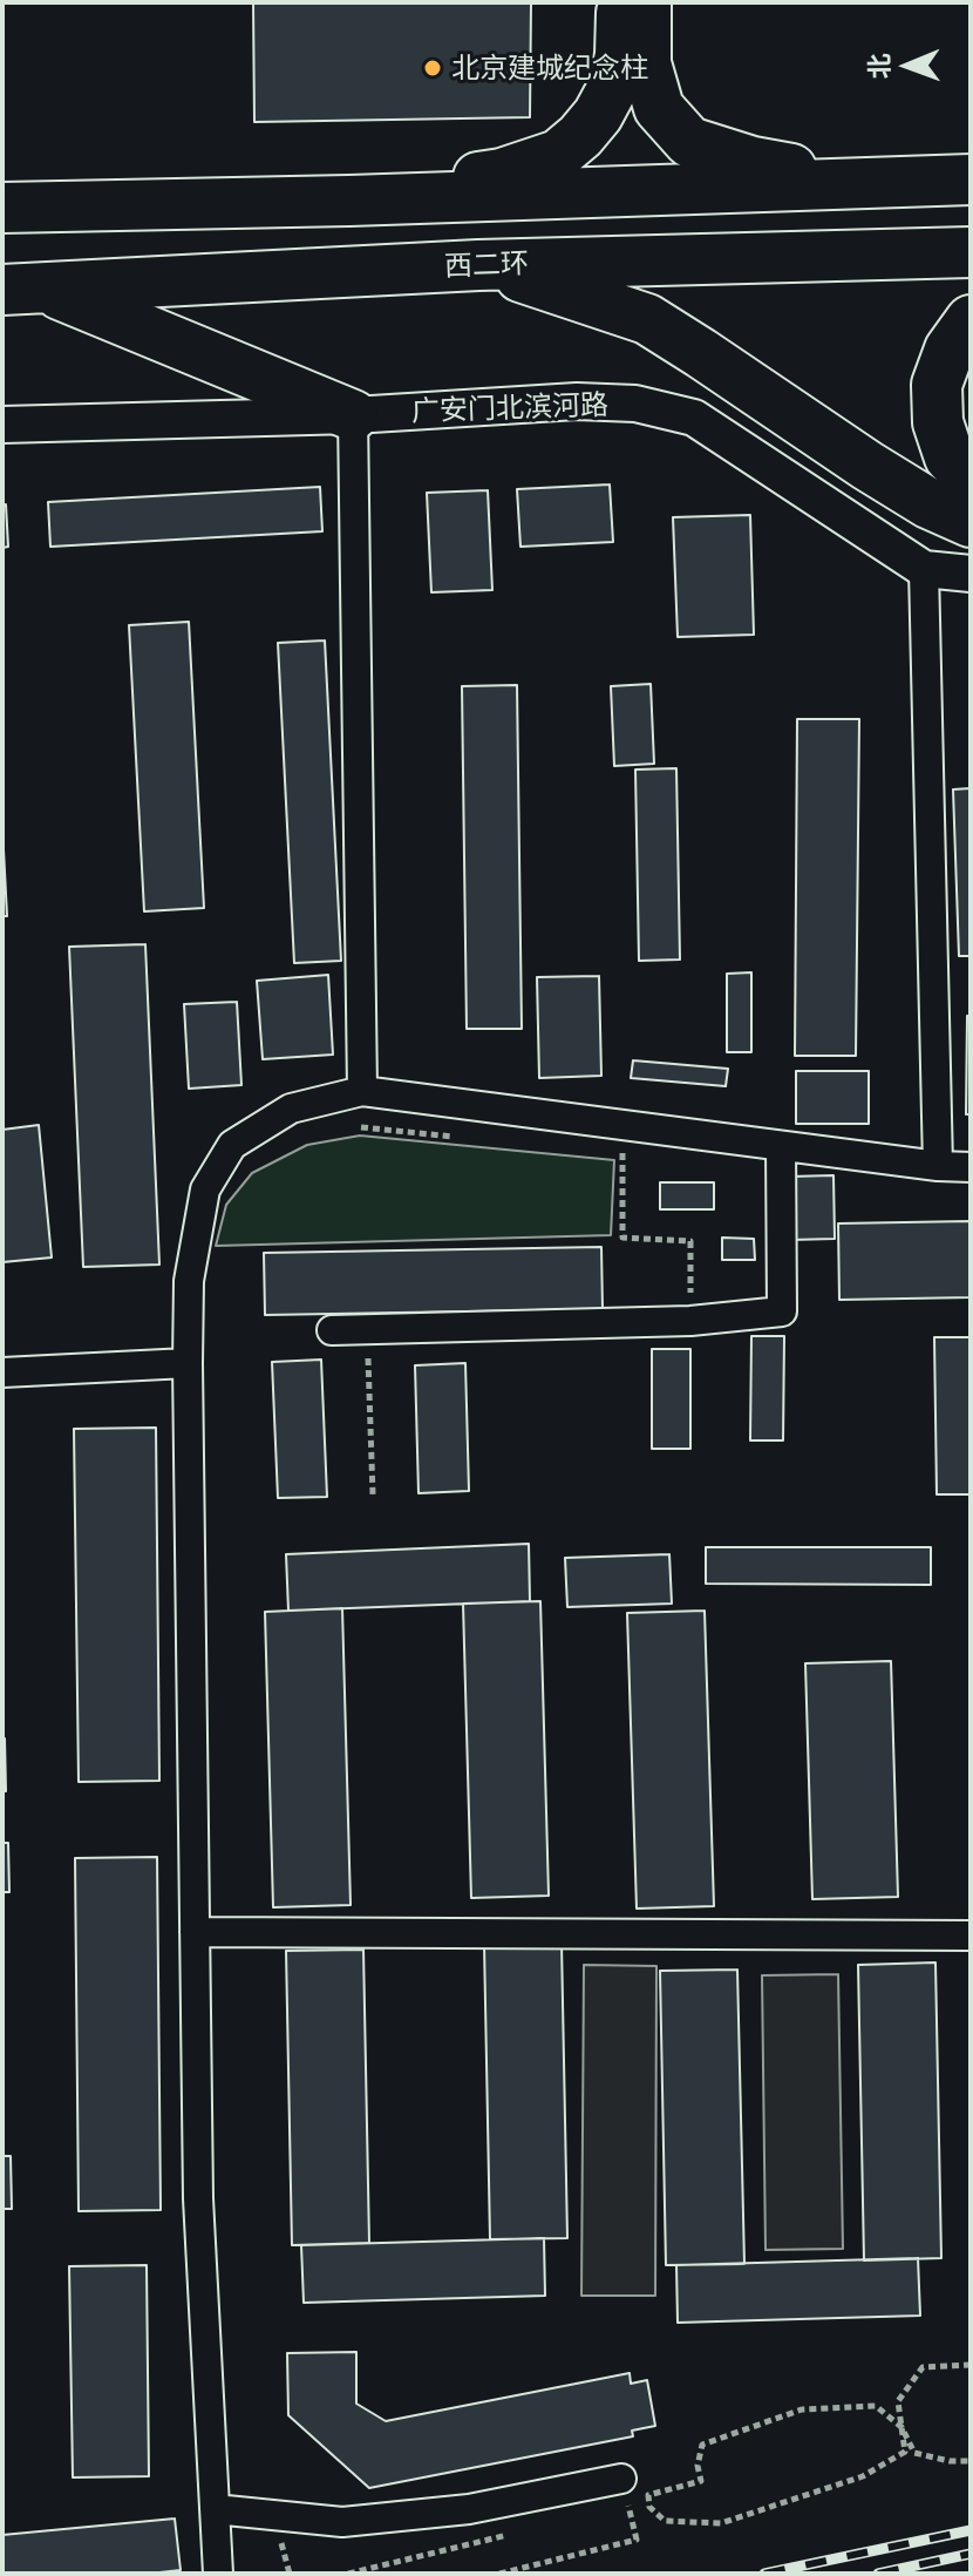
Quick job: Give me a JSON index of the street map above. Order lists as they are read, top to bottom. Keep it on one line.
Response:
{"streets":{"highway":["西二环"],"street":["广安门北滨河路"]},"places":["北京建城纪念柱"],"north":"left"}
